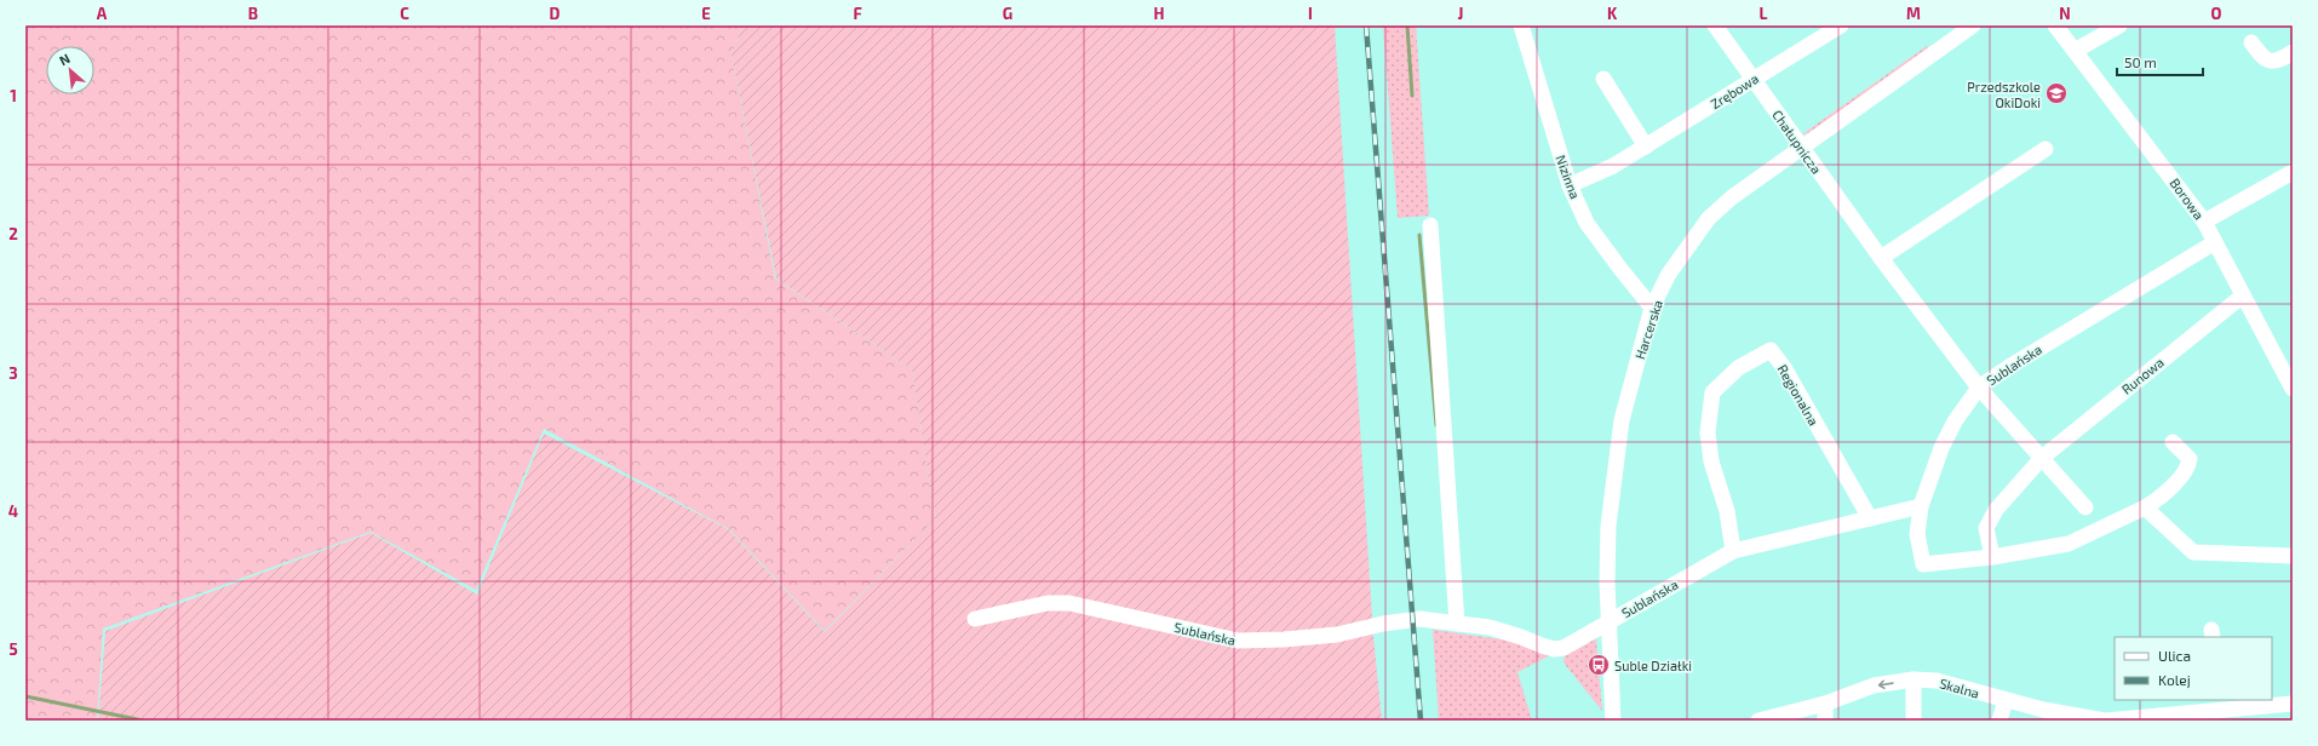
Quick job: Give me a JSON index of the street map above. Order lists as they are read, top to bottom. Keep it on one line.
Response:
{"streets":{"street":["Zrębowa","Chałupnicza","Nizinna","Borowa","Harcerska","Sublańska","Runowa","Regionalna","Skalna"]},"crossings":[["Zrębowa","Chałupnicza"],["Zrębowa","Nizinna"],["Chałupnicza","Harcerska"],["Chałupnicza","Sublańska"],["Nizinna","Harcerska"],["Borowa","Sublańska"],["Borowa","Runowa"],["Harcerska","Sublańska"],["Sublańska","Regionalna"]],"places":{"school or university":["Przedszkole OkiDoki"],"bus stop":["Suble Działki"]},"legend":["Ulica","Kolej"],"scale_bar":"50 m","north":"top left","grid":{"columns":["A","B","C","D","E","F","G","H","I","J","K","L","M","N","O"],"rows":["1","2","3","4","5"]}}
